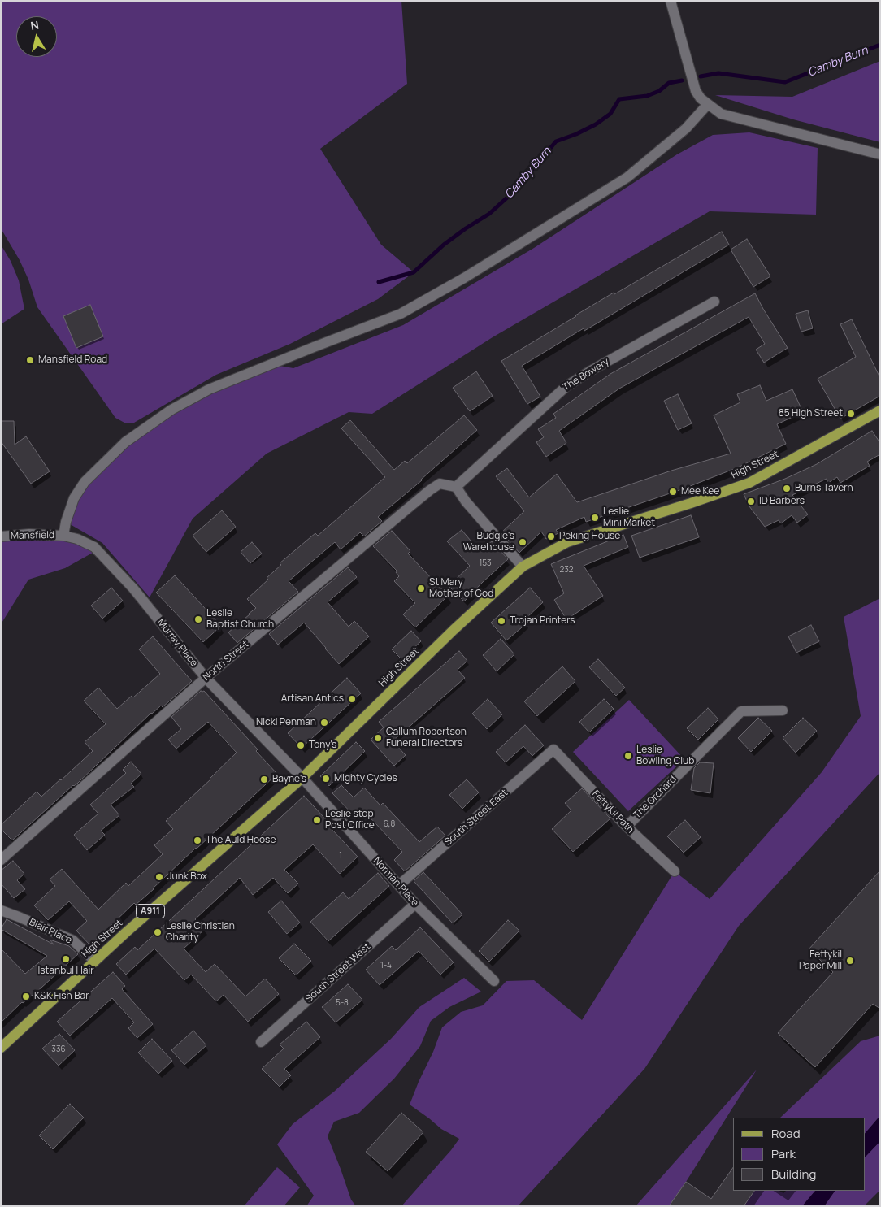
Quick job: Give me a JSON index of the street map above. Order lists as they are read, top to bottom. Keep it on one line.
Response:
{"streets":{"main road":["High Street","A911"],"street":["The Bowery","Mansfield","Murray Place","North Street","The Orchard","Fettykil Path","South Street East","Norman Place","Blair Place","South Street West"]},"crossings":[["The Bowery","North Street"],["High Street","Murray Place"],["High Street","Norman Place"],["High Street","Blair Place"],["Mansfield","Murray Place"],["Murray Place","North Street"],["Murray Place","Norman Place"],["The Orchard","Fettykil Path"],["Fettykil Path","South Street East"],["South Street East","Norman Place"],["Norman Place","South Street West"]],"water":["Camby Burn"],"places":["Mansfield Road","85 High Street","Burns Tavern","Mee Kee","ID Barbers","Leslie Mini Market","Peking House","Budgie's Warehouse","St Mary Mother of God","Leslie Baptist Church","Trojan Printers","Artisan Antics","Nicki Penman","Callum Robertson Funeral Directors","Tony's","Leslie Bowling Club","Mighty Cycles","Bayne's","Leslie stop Post Office","The Auld Hoose","Junk Box","Leslie Christian Charity","Istanbul Hair","Fettykil Paper Mill","K&K Fish Bar"],"house_numbers":["153","232","6,8","1","1-4","5-8","336"],"legend":["Road","Park","Building"],"north":"top"}
